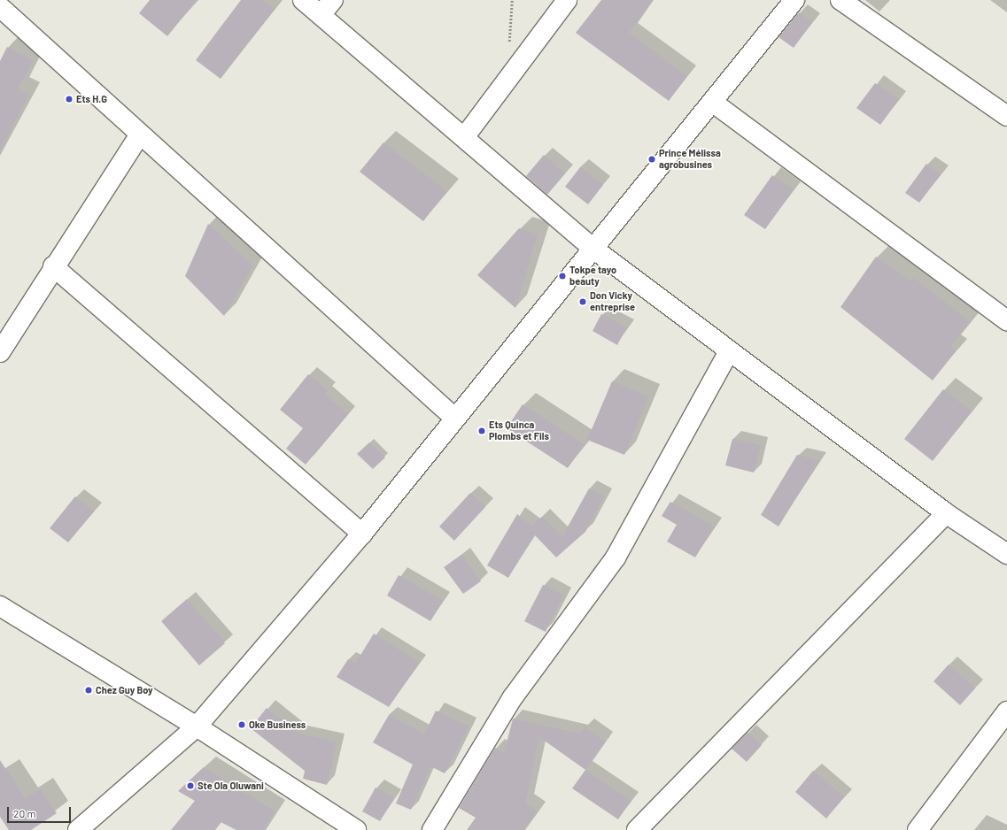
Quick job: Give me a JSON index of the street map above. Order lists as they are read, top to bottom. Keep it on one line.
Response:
{"places":["Ets H.G","Prince Mélissa agrobusines","Tokpe tayo beauty","Don Vicky entreprise","Ets Quinca Plombs et Fils","Chez Guy Boy","Oke Business","Ste Ola Oluwani"],"scale_bar":"20 m"}
